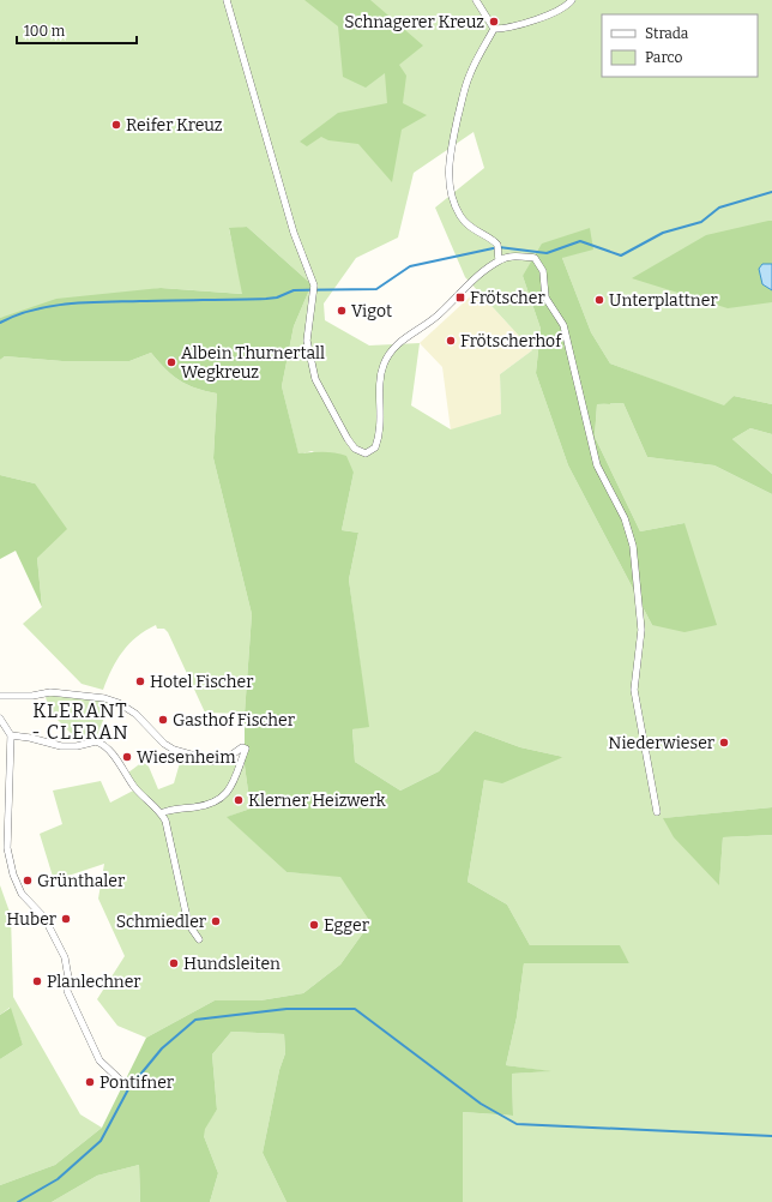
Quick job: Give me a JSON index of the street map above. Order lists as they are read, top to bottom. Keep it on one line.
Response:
{"districts":["KLERANT - CLERAN"],"places":{"other":["Schnagerer Kreuz","Reifer Kreuz","Unterplattner","Vigot","Frötscherhof","Albein Thurnertall Wegkreuz","Hotel Fischer","Gasthof Fischer","Niederwieser","Wiesenheim","Klerner Heizwerk","Grünthaler","Huber","Schmiedler","Egger","Hundsleiten","Planlechner","Pontifner"],"transit":["Frötscher"]},"legend":["Strada","Parco"],"scale_bar":"100 m"}
